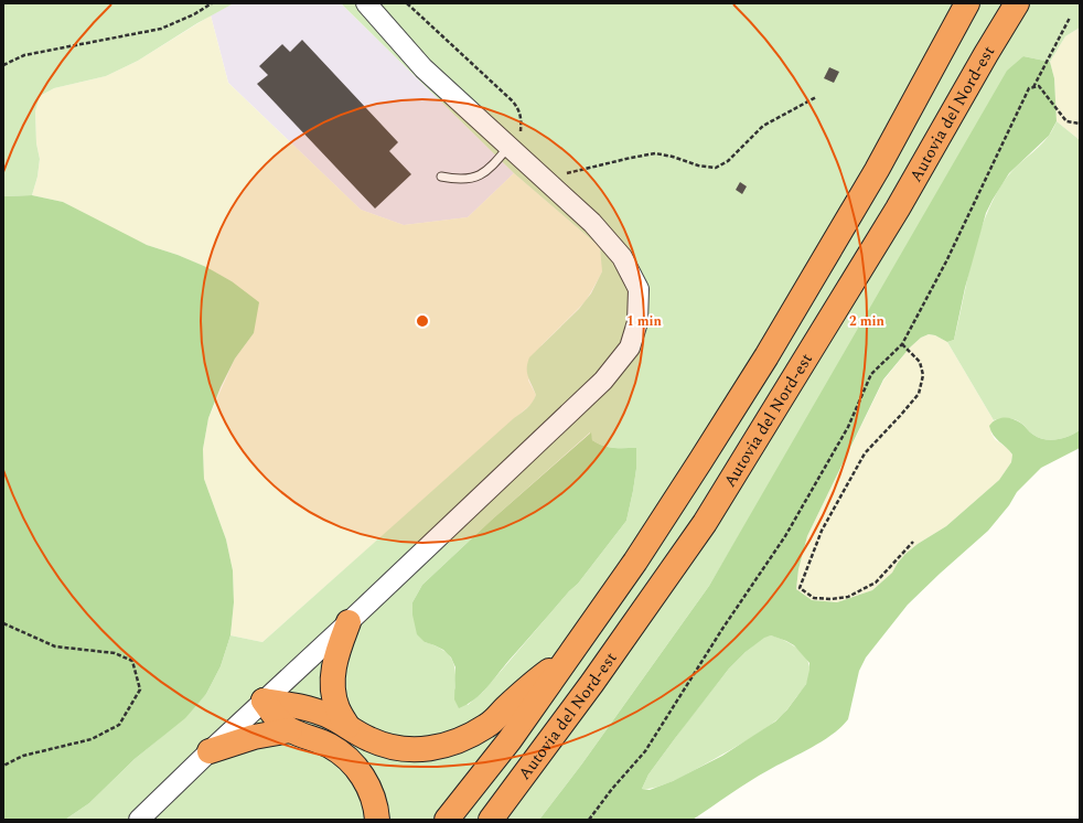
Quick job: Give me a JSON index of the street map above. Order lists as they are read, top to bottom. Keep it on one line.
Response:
{"streets":{"highway":["Autovia del Nord-est"]},"rings":["1 min","2 min"]}
